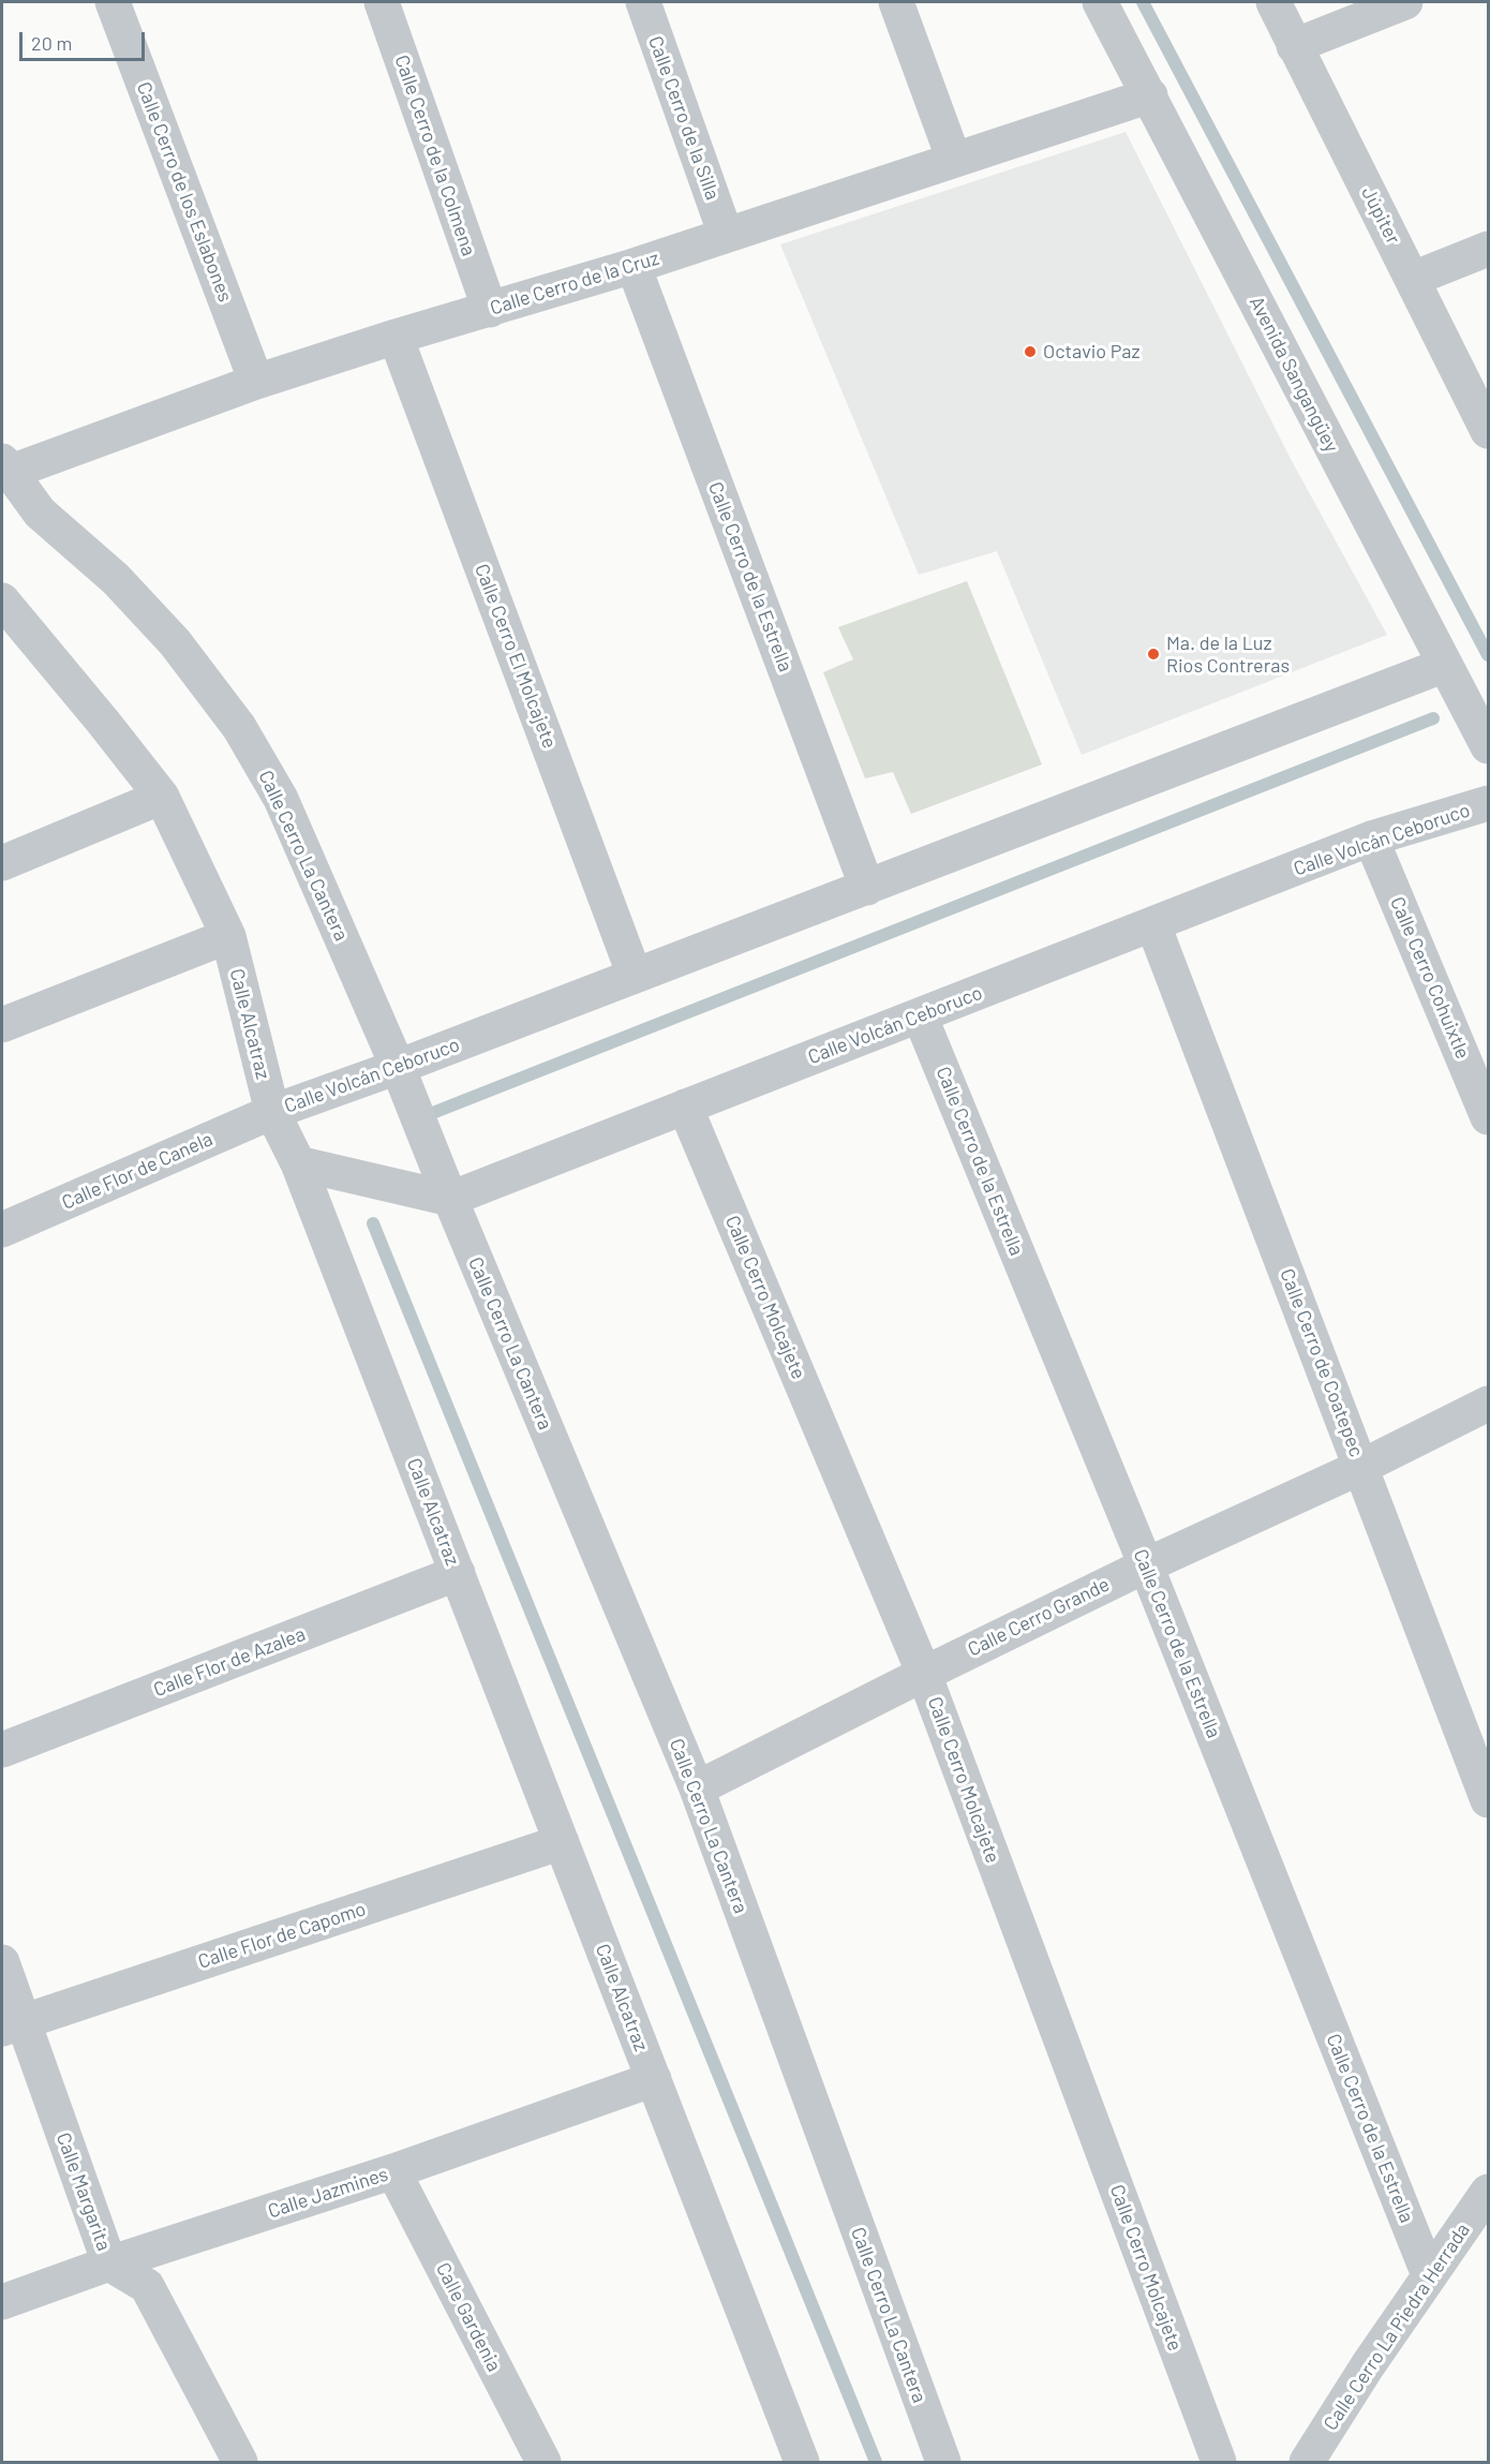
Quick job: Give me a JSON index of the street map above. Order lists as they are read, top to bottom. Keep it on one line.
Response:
{"streets":{"street":["Calle Cerro de la Silla","Calle Cerro de la Colmena","Calle Cerro de los Eslabones","Júpiter","Calle Cerro de la Cruz","Avenida Sangangüey","Calle Cerro de la Estrella","Calle Cerro El Molcajete","Calle Volcán Ceboruco","Calle Cerro La Cantera","Calle Cerro Cohuixtle","Calle Alcatraz","Calle Flor de Canela","Calle Cerro Molcajete","Calle Cerro de Coatepec","Calle Cerro Grande","Calle Flor de Azalea","Calle Flor de Capomo","Calle Margarita","Calle Jazmines","Calle Gardenia","Calle Cerro La Piedra Herrada"]},"crossings":[["Calle Cerro de la Silla","Calle Cerro de la Cruz"],["Calle Cerro de la Colmena","Calle Cerro de la Cruz"],["Calle Cerro de los Eslabones","Calle Cerro de la Cruz"],["Calle Cerro de la Cruz","Avenida Sangangüey"],["Calle Cerro de la Cruz","Calle Cerro de la Estrella"],["Calle Cerro de la Cruz","Calle Cerro El Molcajete"],["Calle Cerro de la Cruz","Calle Cerro La Cantera"],["Avenida Sangangüey","Calle Volcán Ceboruco"],["Calle Cerro de la Estrella","Calle Volcán Ceboruco"],["Calle Cerro de la Estrella","Calle Cerro Grande"],["Calle Cerro de la Estrella","Calle Cerro La Piedra Herrada"],["Calle Cerro El Molcajete","Calle Volcán Ceboruco"],["Calle Volcán Ceboruco","Calle Cerro La Cantera"],["Calle Volcán Ceboruco","Calle Cerro Cohuixtle"],["Calle Volcán Ceboruco","Calle Alcatraz"],["Calle Volcán Ceboruco","Calle Flor de Canela"],["Calle Volcán Ceboruco","Calle Cerro Molcajete"],["Calle Volcán Ceboruco","Calle Cerro de Coatepec"],["Calle Cerro La Cantera","Calle Cerro Grande"],["Calle Alcatraz","Calle Flor de Canela"],["Calle Alcatraz","Calle Flor de Azalea"],["Calle Alcatraz","Calle Flor de Capomo"],["Calle Alcatraz","Calle Jazmines"],["Calle Cerro Molcajete","Calle Cerro Grande"],["Calle Cerro de Coatepec","Calle Cerro Grande"],["Calle Flor de Capomo","Calle Margarita"],["Calle Margarita","Calle Jazmines"],["Calle Jazmines","Calle Gardenia"]],"places":["Octavio Paz","Ma. de la Luz Rios Contreras"],"scale_bar":"20 m"}
